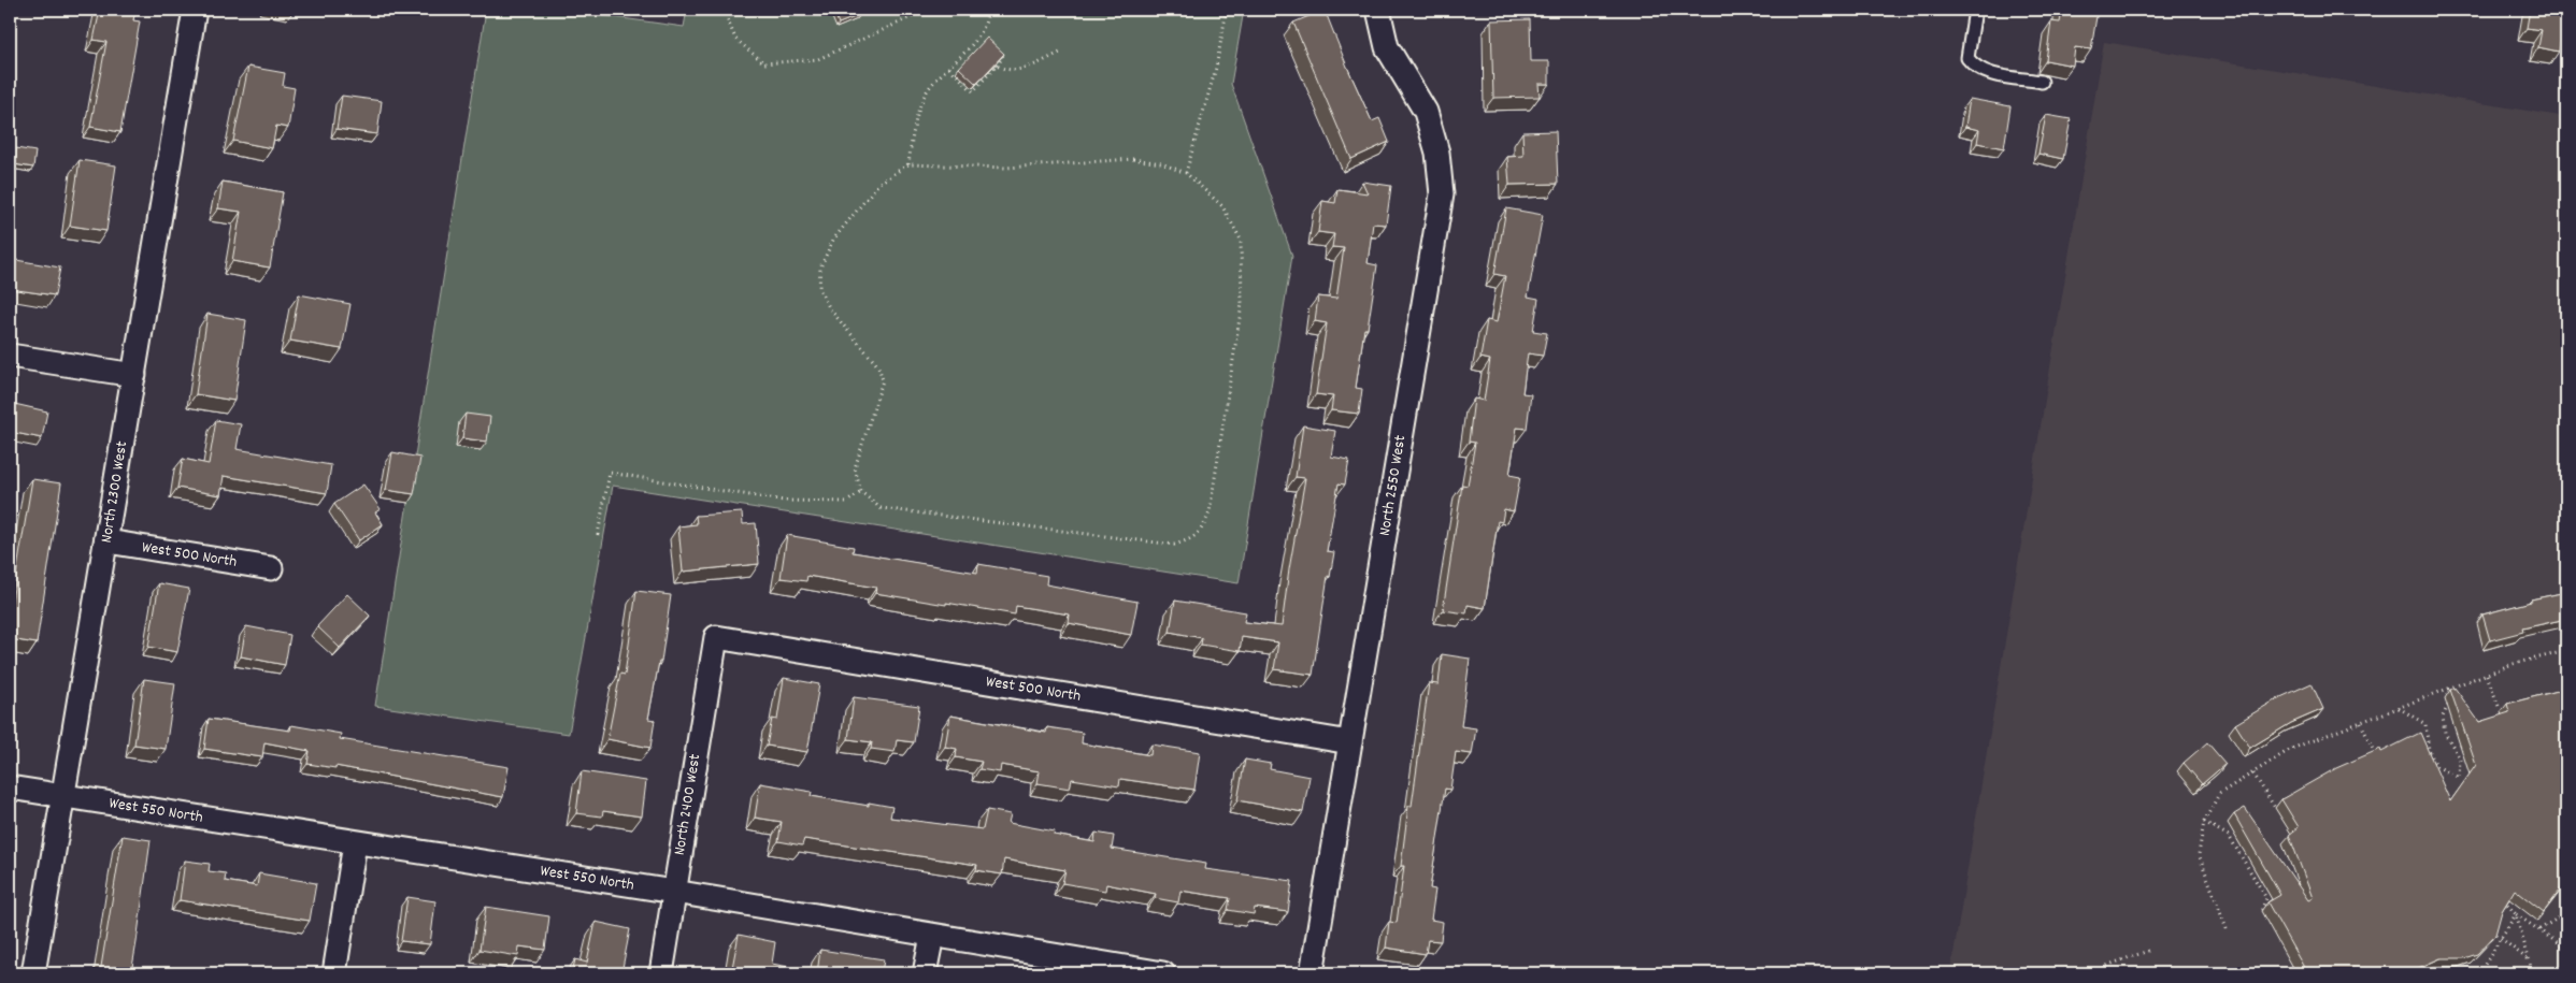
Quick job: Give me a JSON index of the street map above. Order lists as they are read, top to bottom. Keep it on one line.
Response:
{"streets":{"street":["North 2550 West","North 2300 West","West 500 North","North 2400 West","West 550 North"]},"crossings":[["North 2550 West","West 500 North"],["North 2300 West","West 500 North"],["North 2300 West","West 550 North"],["West 500 North","North 2400 West"],["North 2400 West","West 550 North"]]}
